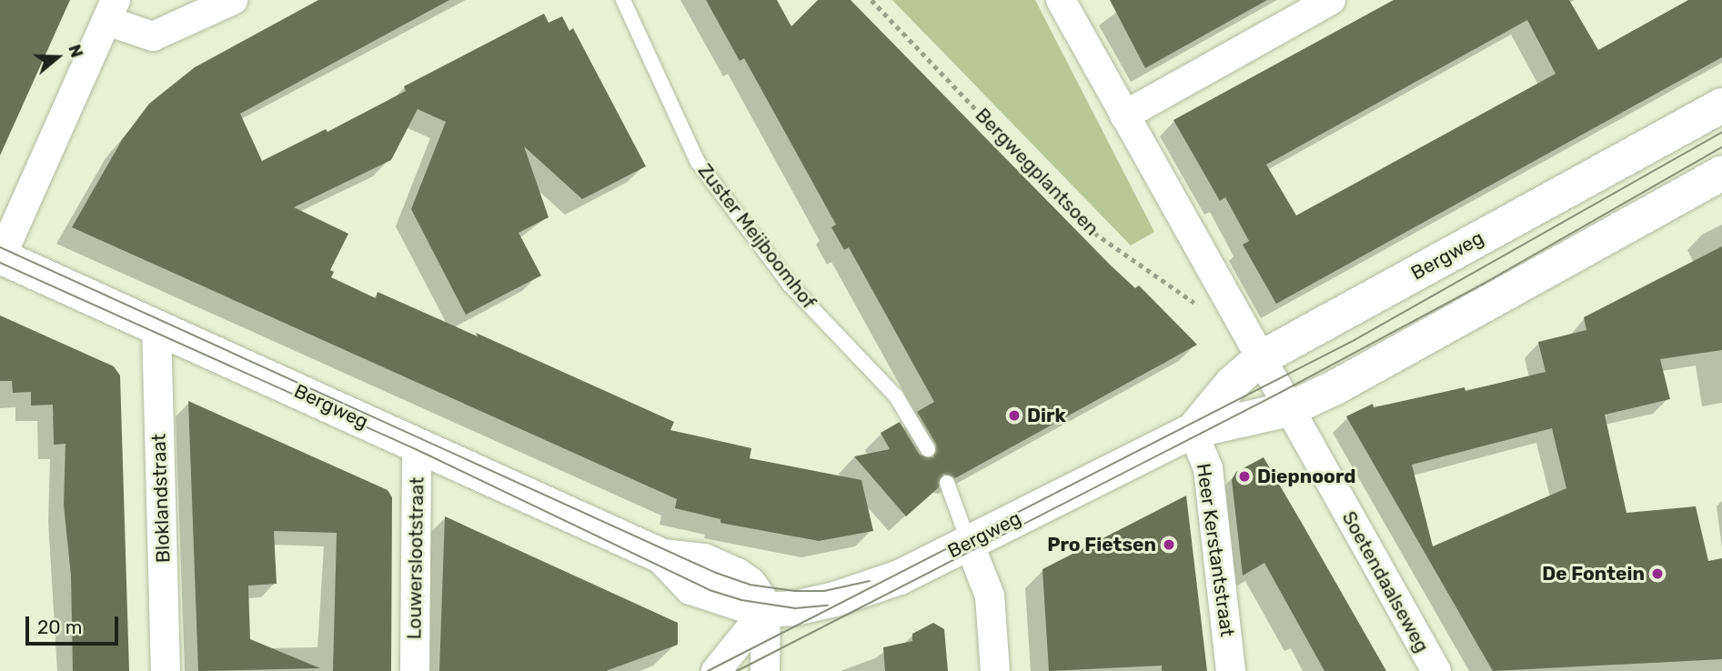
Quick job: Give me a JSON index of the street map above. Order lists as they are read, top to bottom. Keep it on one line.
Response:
{"streets":{"street":["Bergweg","Bloklandstraat","Heer Kerstantstraat","Louwerslootstraat","Soetendaalseweg"],"lane":["Zuster Meijboomhof"],"path":["Bergwegplantsoen"]},"crossings":[["Bergweg","Bloklandstraat"],["Bergweg","Heer Kerstantstraat"],["Bergweg","Louwerslootstraat"],["Bergweg","Soetendaalseweg"]],"places":["Dirk","Diepnoord","Pro Fietsen","De Fontein"],"scale_bar":"20 m","north":"right"}
